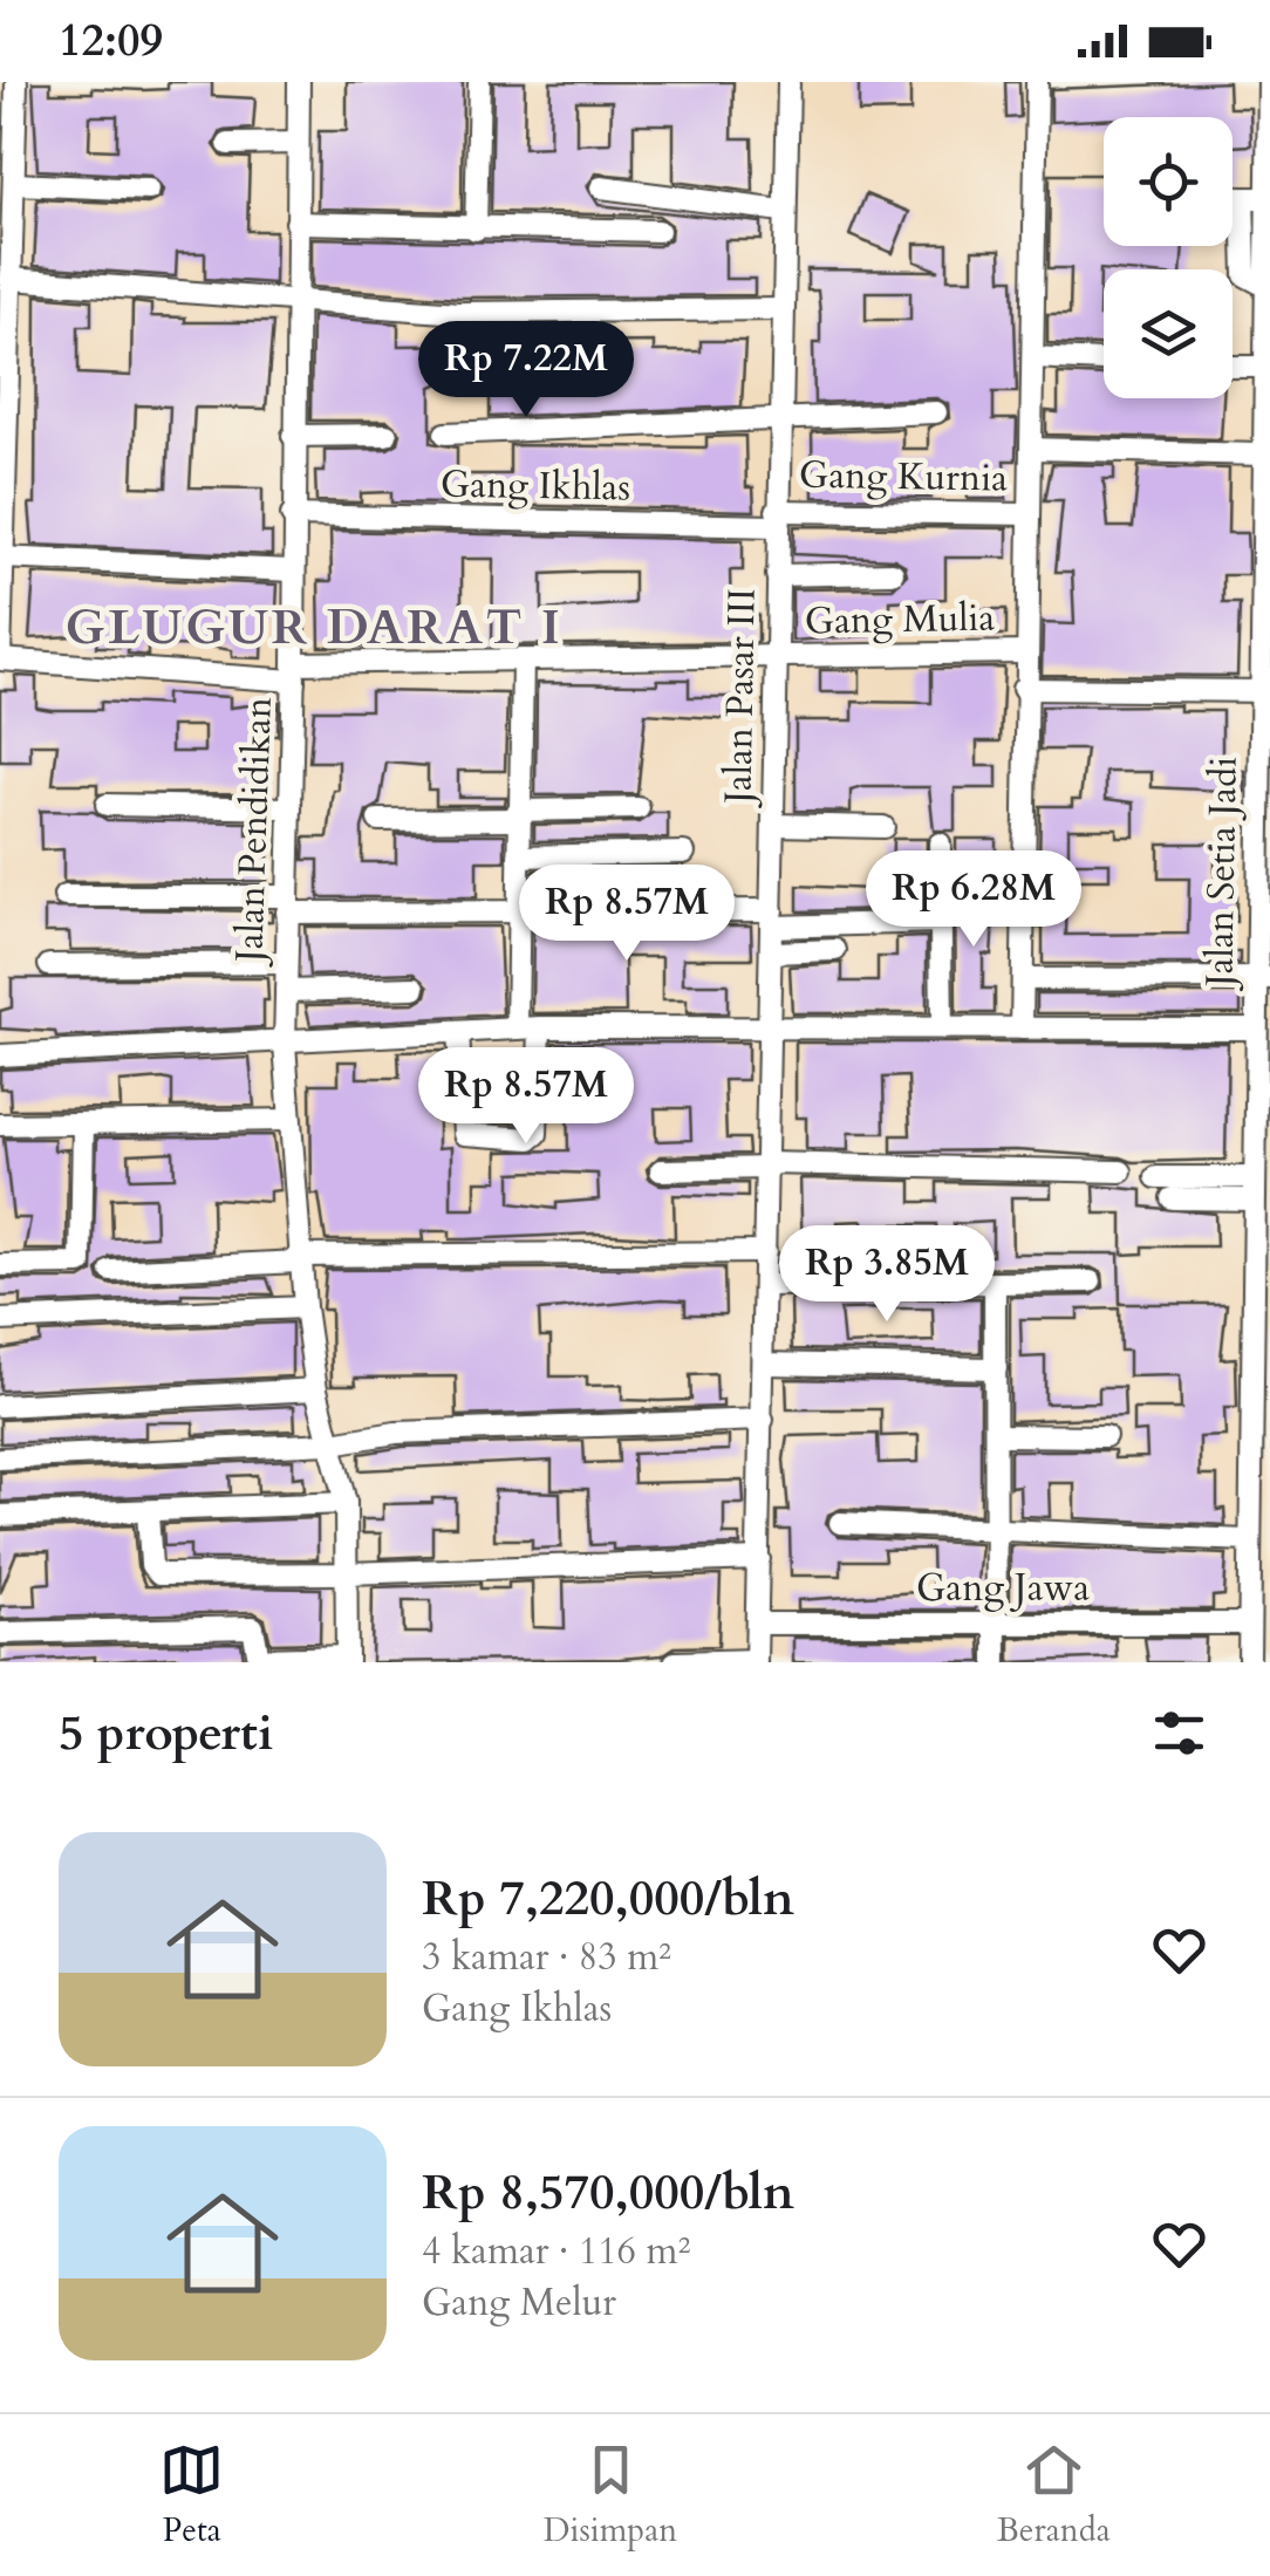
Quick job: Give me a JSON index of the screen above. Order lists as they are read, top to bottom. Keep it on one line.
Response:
{"streets":{"street":["Gang Kurnia","Gang Ikhlas","Gang Mulia","Jalan Pasar III","Jalan Pendidikan","Jalan Setia Jadi","Gang Jawa"]},"crossings":[["Gang Kurnia","Gang Ikhlas"],["Gang Kurnia","Jalan Pasar III"],["Gang Ikhlas","Jalan Pasar III"],["Gang Ikhlas","Jalan Pendidikan"],["Gang Mulia","Jalan Pasar III"],["Gang Mulia","Jalan Pendidikan"],["Jalan Pasar III","Gang Jawa"],["Jalan Setia Jadi","Gang Jawa"]],"districts":["GLUGUR DARAT I"],"page":{"status":"12:09","price":["Rp 7.22M","Rp 6.28M","Rp 8.57M","Rp 8.57M","Rp 3.85M"],"heading":"5 properti","list":[{"name":"Rp 7,220,000/bln","note":"3 kamar · 83 m² · Gang Ikhlas"},{"name":"Rp 8,570,000/bln","note":"4 kamar · 116 m² · Gang Melur"}],"tabs":["Peta","Disimpan","Beranda"]}}
